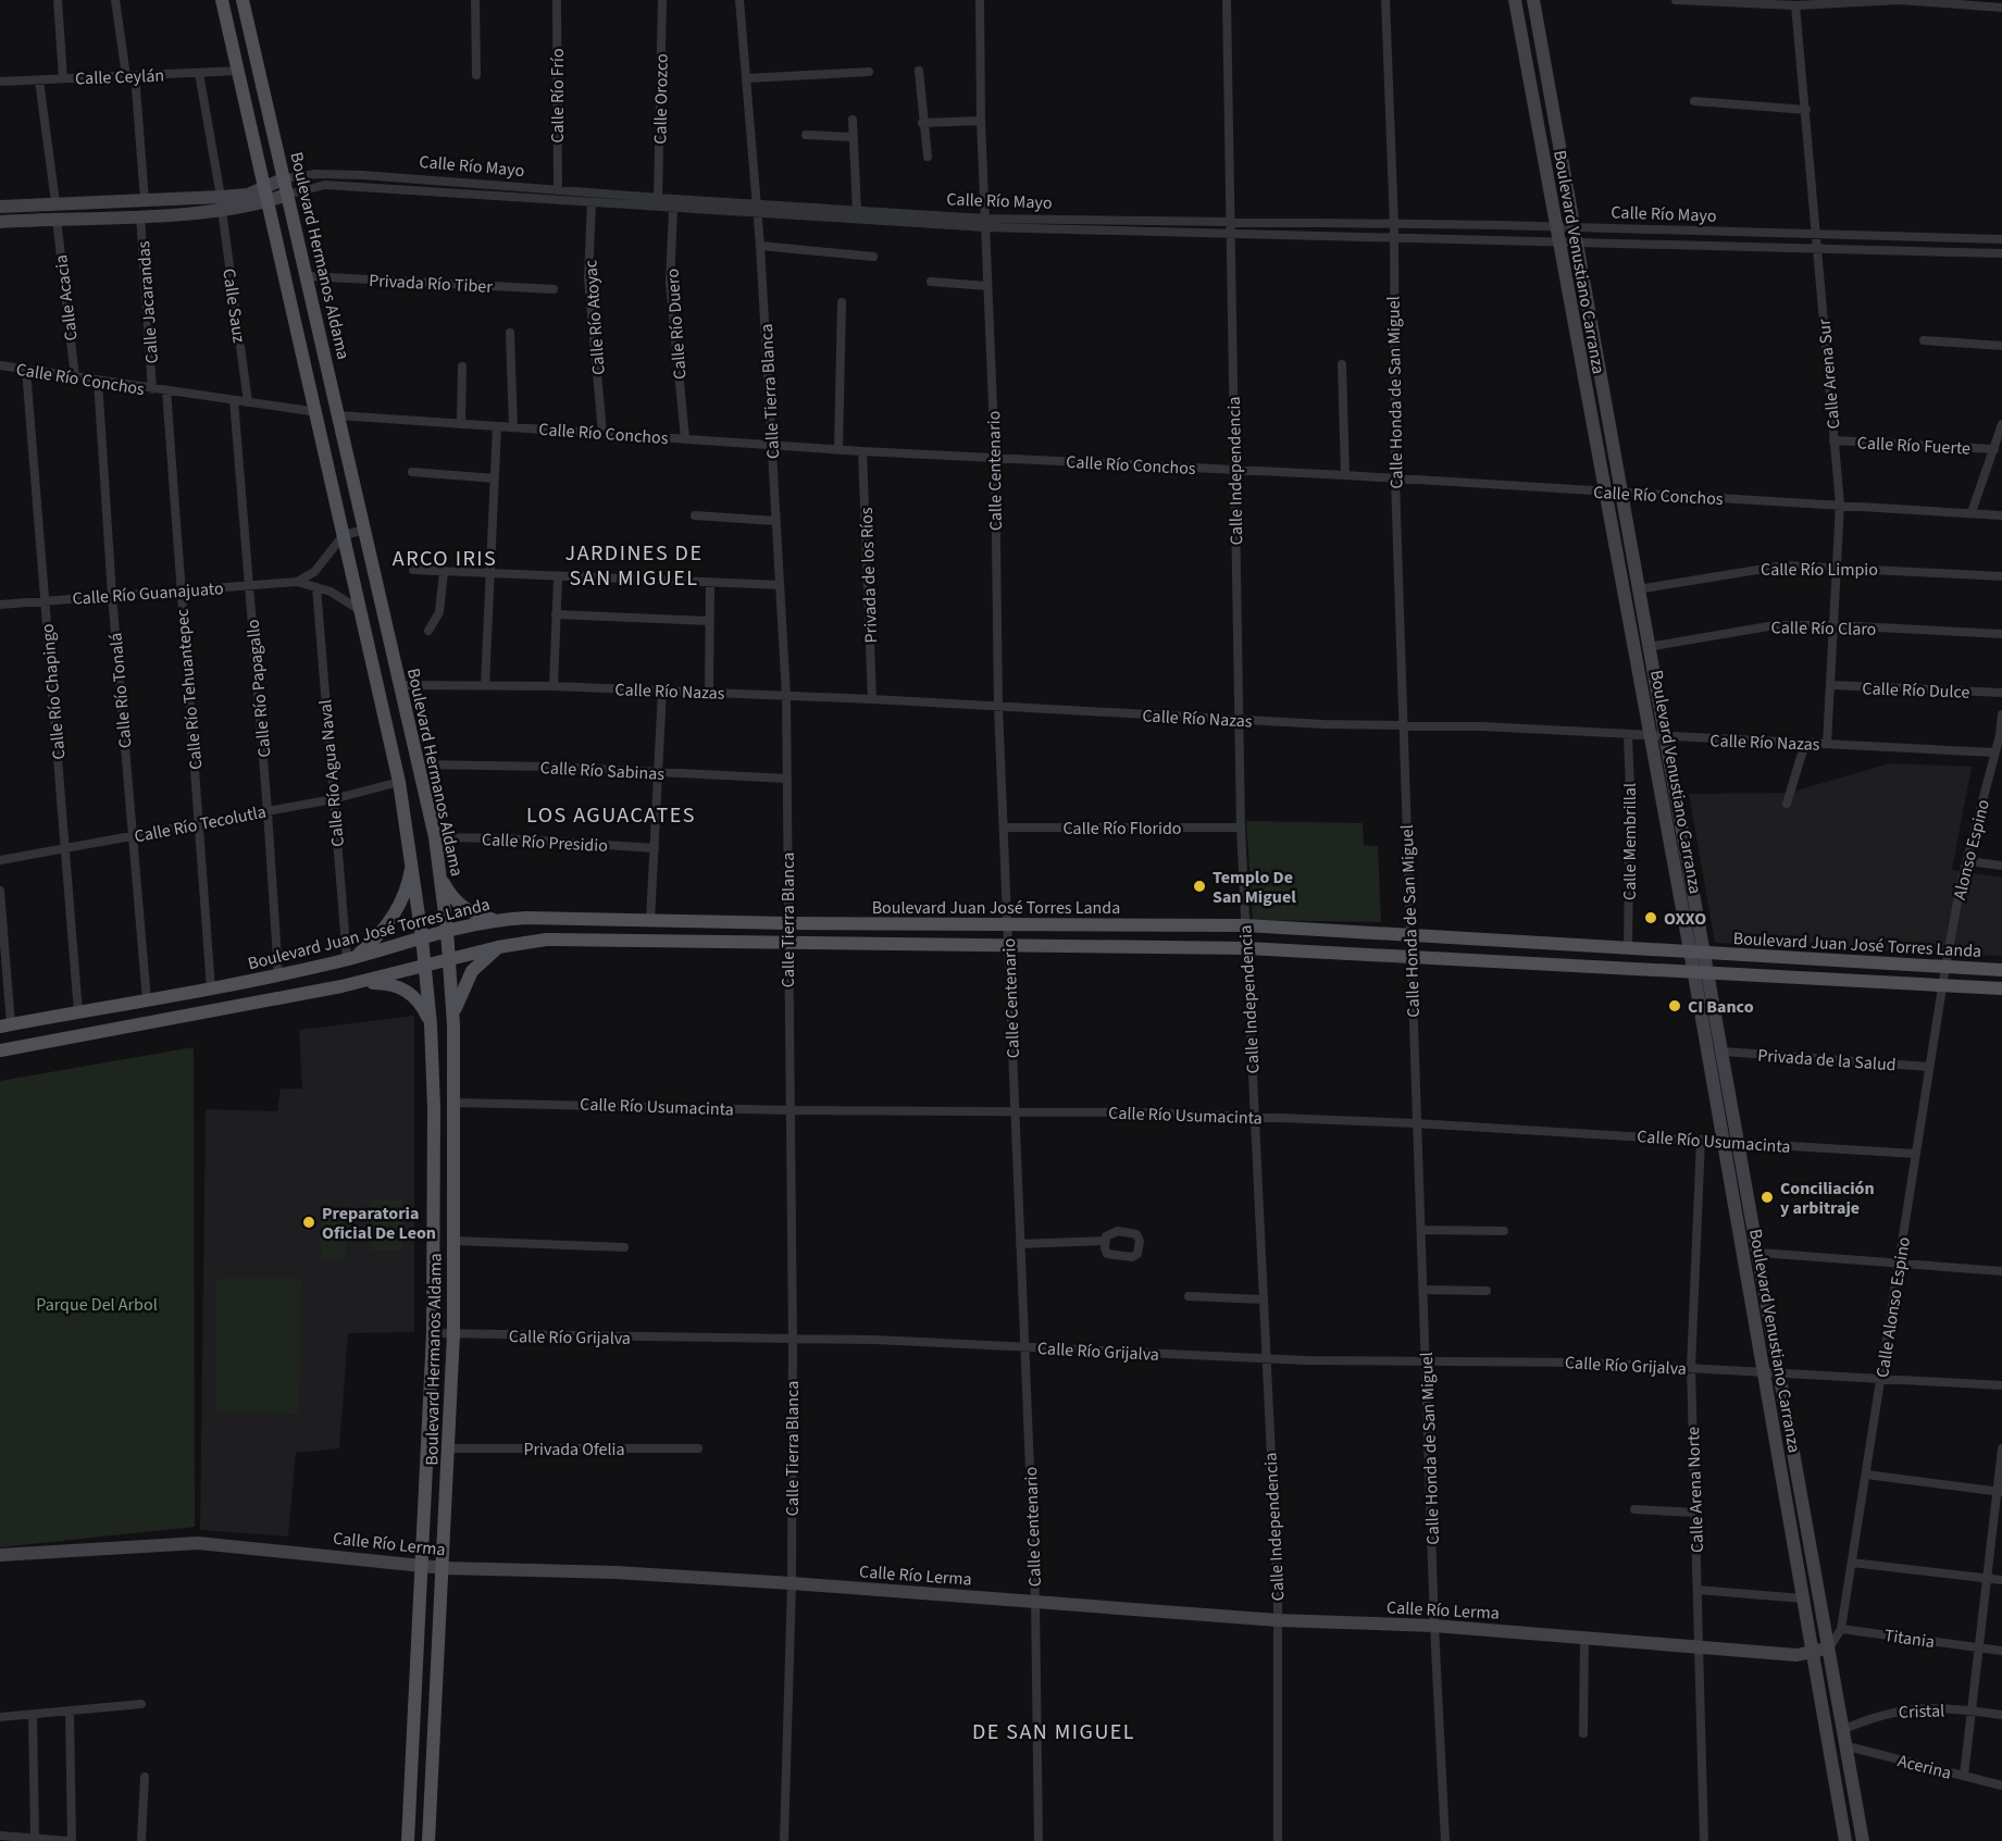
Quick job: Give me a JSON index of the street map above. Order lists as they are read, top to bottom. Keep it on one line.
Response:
{"streets":{"main road":["Calle Río Mayo","Boulevard Hermanos Aldama","Boulevard Venustiano Carranza","Boulevard Juan José Torres Landa","Calle Río Lerma"],"street":["Calle Ceylán","Calle Río Frío","Calle Orozco","Privada Río Tiber","Calle Acacia","Calle Jacarandas","Calle Sauz","Calle Río Atoyac","Calle Río Duero","Calle Arena Sur","Calle Río Conchos","Calle Tierra Blanca","Calle Honda de San Miguel","Calle Río Fuerte","Calle Centenario","Calle Independencia","Calle Río Limpio","Privada de los Ríos","Calle Río Guanajuato","Calle Río Claro","Calle Río Papagallo","Calle Río Tehuantepec","Calle Río Dulce","Calle Río Tonalá","Calle Río Nazas","Calle Río Chapingo","Calle Río Sabinas","Calle Río Agua Naval","Calle Río Tecolutla","Calle Río Florido","Calle Río Presidio","Calle Membrillal","Alonso Espino","Privada de la Salud","Calle Río Usumacinta","Calle Alonso Espino","Calle Río Grijalva","Privada Ofelia","Calle Arena Norte","Titania","Cristal","Acerina"]},"crossings":[["Calle Ceylán","Boulevard Hermanos Aldama"],["Calle Ceylán","Calle Sauz"],["Calle Río Frío","Calle Río Mayo"],["Calle Orozco","Calle Río Mayo"],["Calle Río Mayo","Boulevard Hermanos Aldama"],["Calle Río Mayo","Boulevard Venustiano Carranza"],["Calle Río Mayo","Calle Acacia"],["Calle Río Mayo","Calle Jacarandas"],["Calle Río Mayo","Calle Sauz"],["Calle Río Mayo","Calle Río Atoyac"],["Calle Río Mayo","Calle Río Duero"],["Calle Río Mayo","Calle Arena Sur"],["Calle Río Mayo","Calle Tierra Blanca"],["Calle Río Mayo","Calle Honda de San Miguel"],["Calle Río Mayo","Calle Centenario"],["Calle Río Mayo","Calle Independencia"],["Boulevard Hermanos Aldama","Privada Río Tiber"],["Boulevard Hermanos Aldama","Calle Río Conchos"],["Boulevard Hermanos Aldama","Calle Río Guanajuato"],["Boulevard Hermanos Aldama","Calle Río Nazas"],["Boulevard Hermanos Aldama","Calle Río Sabinas"],["Boulevard Hermanos Aldama","Calle Río Tecolutla"],["Boulevard Hermanos Aldama","Calle Río Presidio"],["Boulevard Hermanos Aldama","Boulevard Juan José Torres Landa"],["Boulevard Hermanos Aldama","Calle Río Usumacinta"],["Boulevard Hermanos Aldama","Calle Río Grijalva"],["Boulevard Hermanos Aldama","Privada Ofelia"],["Boulevard Hermanos Aldama","Calle Río Lerma"],["Boulevard Venustiano Carranza","Calle Río Conchos"],["Boulevard Venustiano Carranza","Calle Río Limpio"],["Boulevard Venustiano Carranza","Calle Río Claro"],["Boulevard Venustiano Carranza","Calle Río Nazas"],["Boulevard Venustiano Carranza","Boulevard Juan José Torres Landa"],["Boulevard Venustiano Carranza","Privada de la Salud"],["Boulevard Venustiano Carranza","Calle Río Usumacinta"],["Boulevard Venustiano Carranza","Calle Río Grijalva"],["Boulevard Venustiano Carranza","Calle Río Lerma"],["Boulevard Venustiano Carranza","Cristal"],["Boulevard Venustiano Carranza","Acerina"],["Calle Acacia","Calle Río Conchos"],["Calle Jacarandas","Calle Río Conchos"],["Calle Sauz","Calle Río Conchos"],["Calle Río Atoyac","Calle Río Conchos"],["Calle Río Duero","Calle Río Conchos"],["Calle Arena Sur","Calle Río Conchos"],["Calle Arena Sur","Calle Río Fuerte"],["Calle Arena Sur","Calle Río Limpio"],["Calle Arena Sur","Calle Río Claro"],["Calle Arena Sur","Calle Río Dulce"],["Calle Arena Sur","Calle Río Nazas"],["Calle Río Conchos","Calle Tierra Blanca"],["Calle Río Conchos","Calle Honda de San Miguel"],["Calle Río Conchos","Calle Centenario"],["Calle Río Conchos","Calle Independencia"],["Calle Río Conchos","Privada de los Ríos"],["Calle Río Conchos","Calle Río Papagallo"],["Calle Río Conchos","Calle Río Tehuantepec"],["Calle Río Conchos","Calle Río Tonalá"],["Calle Río Conchos","Calle Río Chapingo"],["Calle Tierra Blanca","Calle Río Nazas"],["Calle Tierra Blanca","Calle Río Sabinas"],["Calle Tierra Blanca","Boulevard Juan José Torres Landa"],["Calle Tierra Blanca","Calle Río Usumacinta"],["Calle Tierra Blanca","Calle Río Grijalva"],["Calle Tierra Blanca","Calle Río Lerma"],["Calle Honda de San Miguel","Calle Río Nazas"],["Calle Honda de San Miguel","Boulevard Juan José Torres Landa"],["Calle Honda de San Miguel","Calle Río Usumacinta"],["Calle Honda de San Miguel","Calle Río Grijalva"],["Calle Honda de San Miguel","Calle Río Lerma"],["Calle Centenario","Calle Río Nazas"],["Calle Centenario","Calle Río Florido"],["Calle Centenario","Boulevard Juan José Torres Landa"],["Calle Centenario","Calle Río Usumacinta"],["Calle Centenario","Calle Río Grijalva"],["Calle Centenario","Calle Río Lerma"],["Calle Independencia","Calle Río Nazas"],["Calle Independencia","Calle Río Florido"],["Calle Independencia","Boulevard Juan José Torres Landa"],["Calle Independencia","Calle Río Usumacinta"],["Calle Independencia","Calle Río Grijalva"],["Calle Independencia","Calle Río Lerma"],["Privada de los Ríos","Calle Río Nazas"],["Calle Río Guanajuato","Calle Río Papagallo"],["Calle Río Guanajuato","Calle Río Tehuantepec"],["Calle Río Guanajuato","Calle Río Tonalá"],["Calle Río Guanajuato","Calle Río Chapingo"],["Calle Río Guanajuato","Calle Río Agua Naval"],["Calle Río Papagallo","Calle Río Tecolutla"],["Calle Río Papagallo","Boulevard Juan José Torres Landa"],["Calle Río Tehuantepec","Calle Río Tecolutla"],["Calle Río Tehuantepec","Boulevard Juan José Torres Landa"],["Calle Río Tonalá","Calle Río Tecolutla"],["Calle Río Tonalá","Boulevard Juan José Torres Landa"],["Calle Río Nazas","Calle Membrillal"],["Calle Río Nazas","Alonso Espino"],["Calle Río Chapingo","Calle Río Tecolutla"],["Calle Río Chapingo","Boulevard Juan José Torres Landa"],["Calle Río Agua Naval","Calle Río Tecolutla"],["Calle Río Agua Naval","Boulevard Juan José Torres Landa"],["Calle Membrillal","Boulevard Juan José Torres Landa"],["Alonso Espino","Boulevard Juan José Torres Landa"],["Alonso Espino","Calle Alonso Espino"],["Boulevard Juan José Torres Landa","Calle Alonso Espino"],["Privada de la Salud","Calle Alonso Espino"],["Calle Río Usumacinta","Calle Alonso Espino"],["Calle Río Usumacinta","Calle Arena Norte"],["Calle Alonso Espino","Calle Río Grijalva"],["Calle Alonso Espino","Titania"],["Calle Río Grijalva","Calle Arena Norte"],["Calle Arena Norte","Calle Río Lerma"]],"districts":["JARDINES DE SAN MIGUEL","ARCO IRIS","LOS AGUACATES","DE SAN MIGUEL"],"parks":["Parque Del Arbol"],"places":["Templo De San Miguel","OXXO","CI Banco","Conciliación y arbitraje","Preparatoria Oficial De Leon"]}
